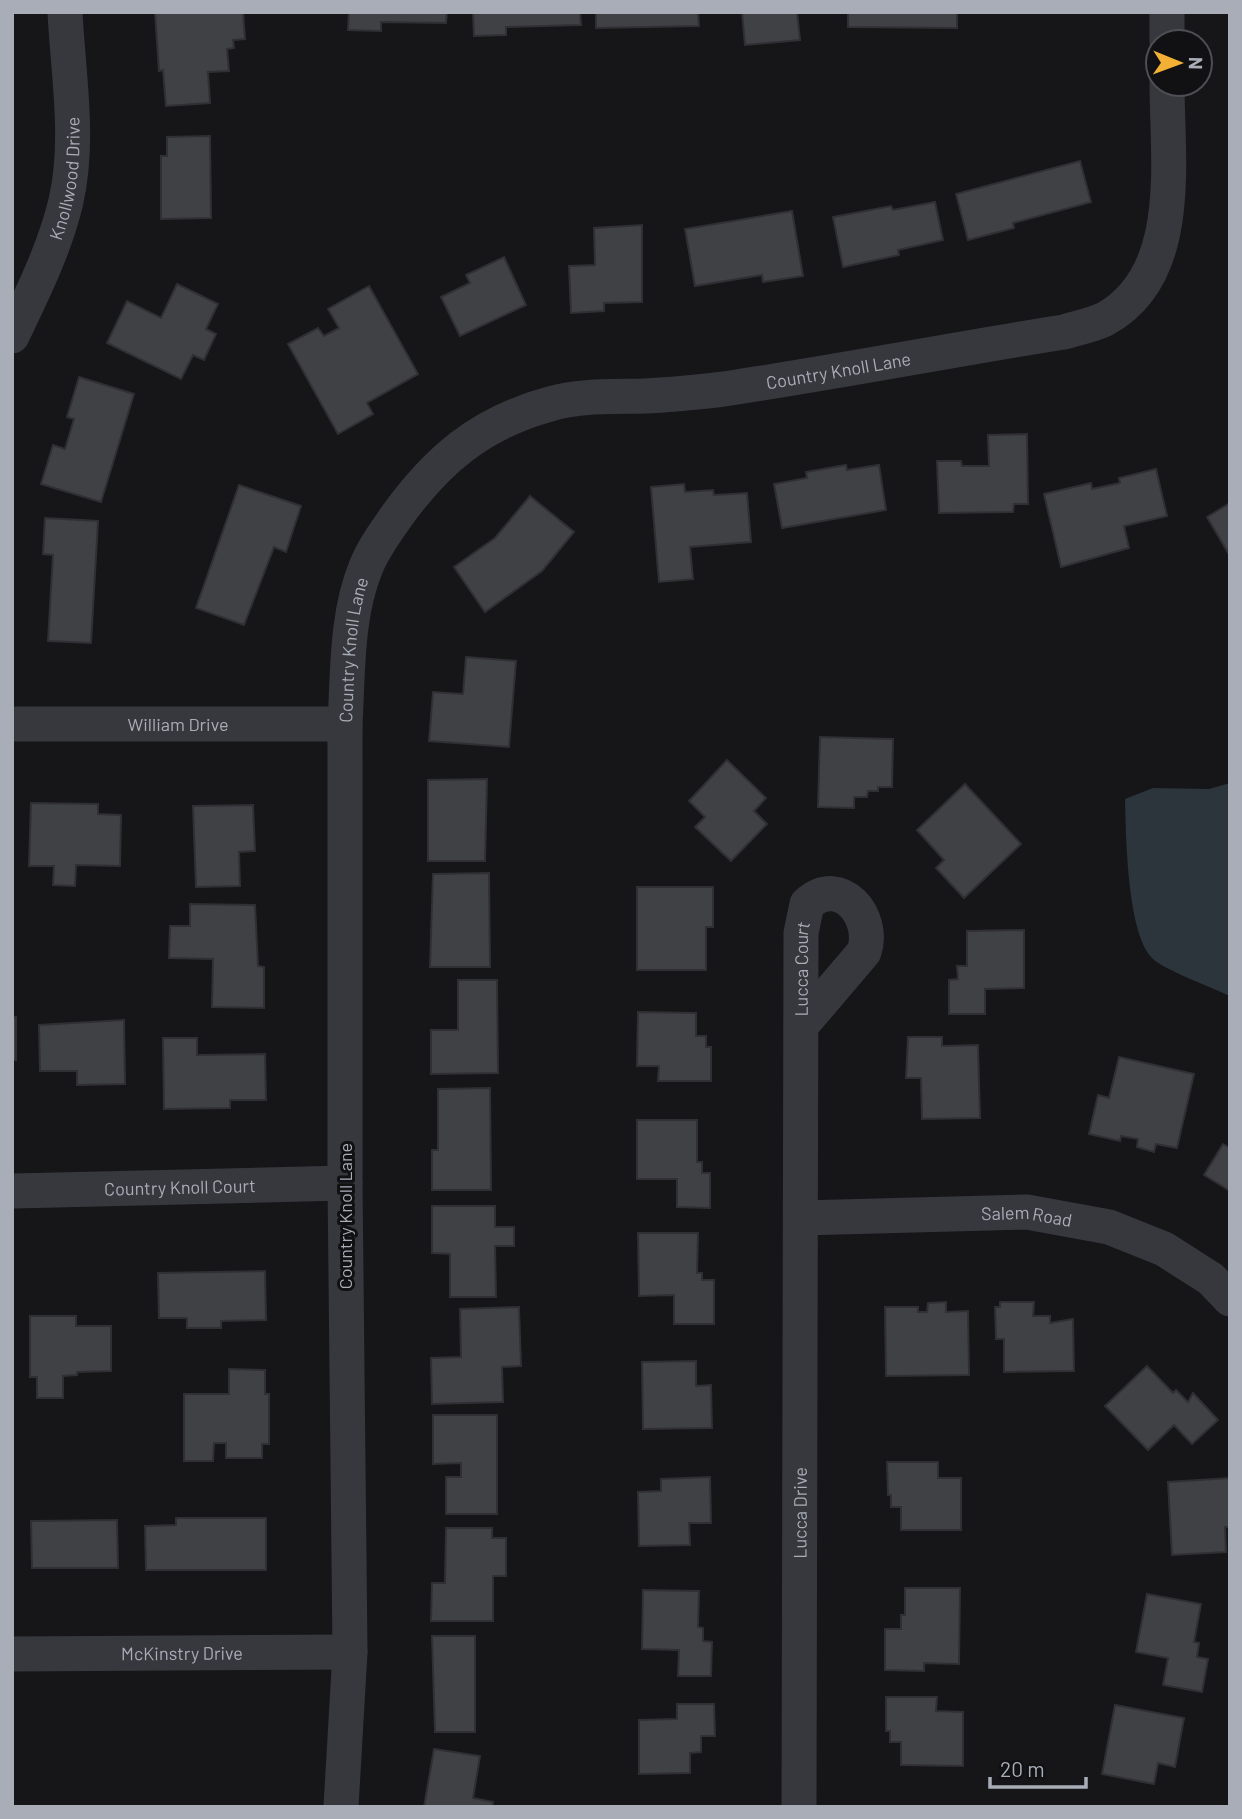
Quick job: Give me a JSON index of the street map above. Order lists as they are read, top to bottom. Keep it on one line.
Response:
{"streets":{"street":["Knollwood Drive","Country Knoll Lane","William Drive","Lucca Court","Country Knoll Court","Salem Road","Lucca Drive","McKinstry Drive"]},"crossings":[["Country Knoll Lane","William Drive"],["Country Knoll Lane","Country Knoll Court"],["Country Knoll Lane","McKinstry Drive"],["Lucca Court","Salem Road"],["Lucca Court","Lucca Drive"],["Salem Road","Lucca Drive"]],"scale_bar":"20 m","north":"right"}
